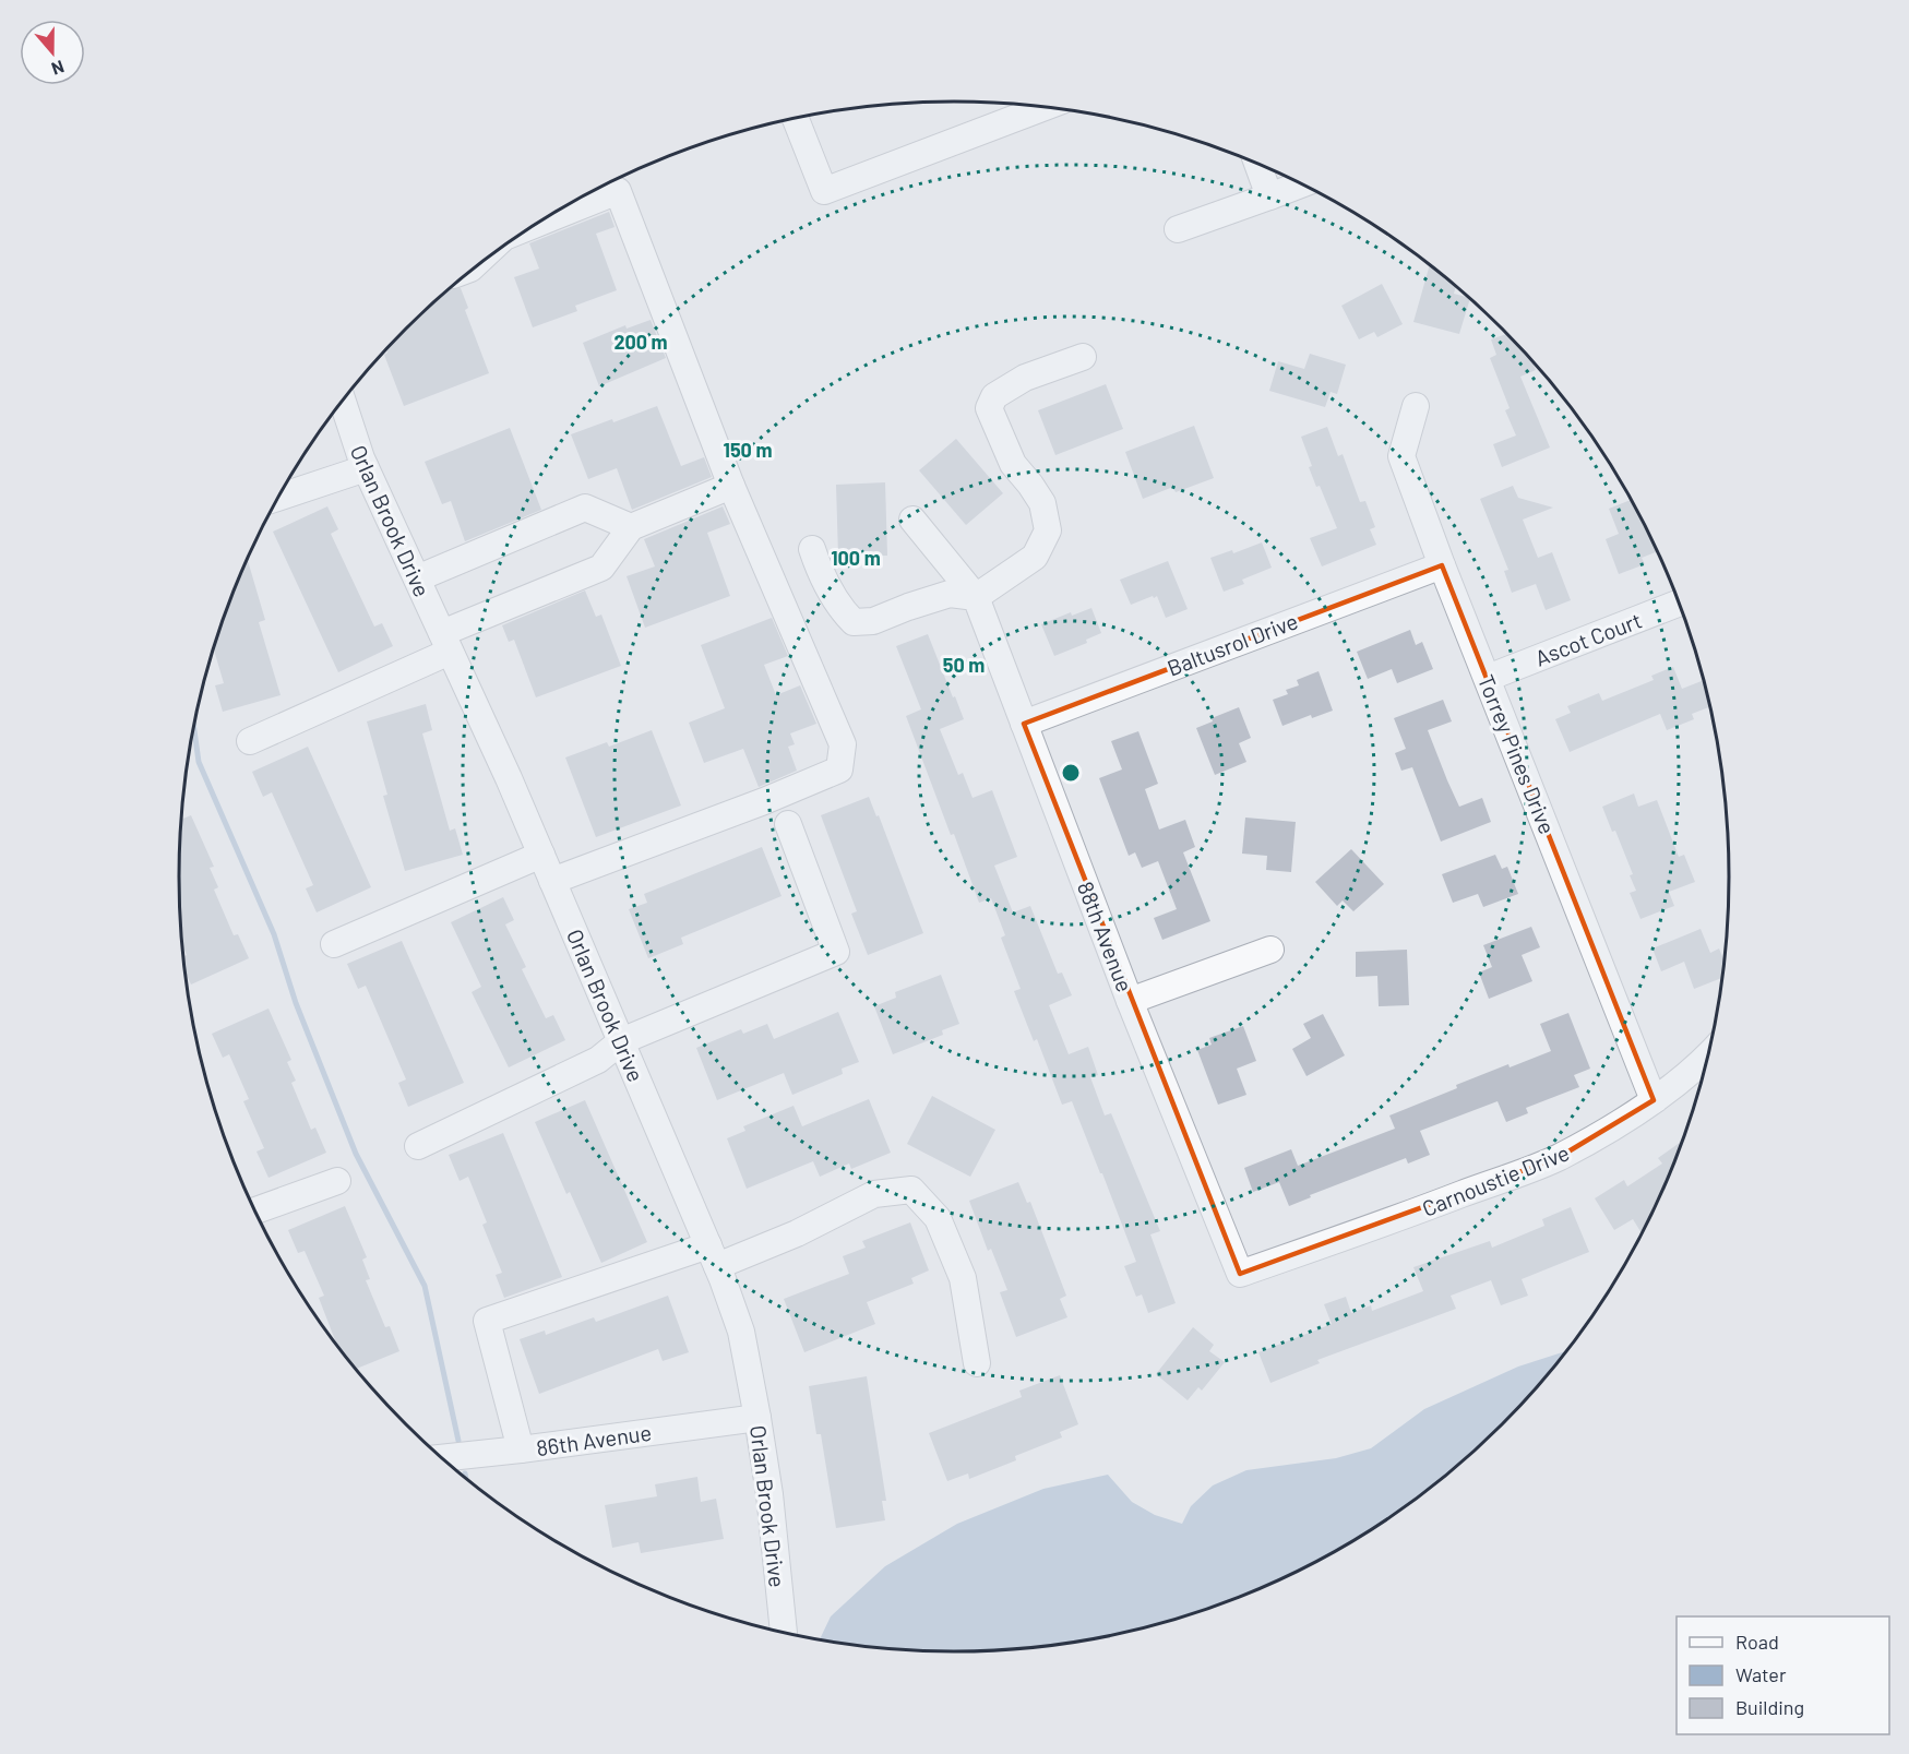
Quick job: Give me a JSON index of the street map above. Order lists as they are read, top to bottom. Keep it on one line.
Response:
{"streets":{"street":["Orlan Brook Drive","Ascot Court","Baltusrol Drive","Torrey Pines Drive","88th Avenue","Carnoustie Drive","86th Avenue"]},"crossings":[["Orlan Brook Drive","86th Avenue"],["Ascot Court","Torrey Pines Drive"],["Baltusrol Drive","Torrey Pines Drive"],["Baltusrol Drive","88th Avenue"],["Torrey Pines Drive","Carnoustie Drive"],["88th Avenue","Carnoustie Drive"]],"legend":["Road","Water","Building"],"north":"bottom","rings":["200 m","150 m","100 m","50 m"]}
